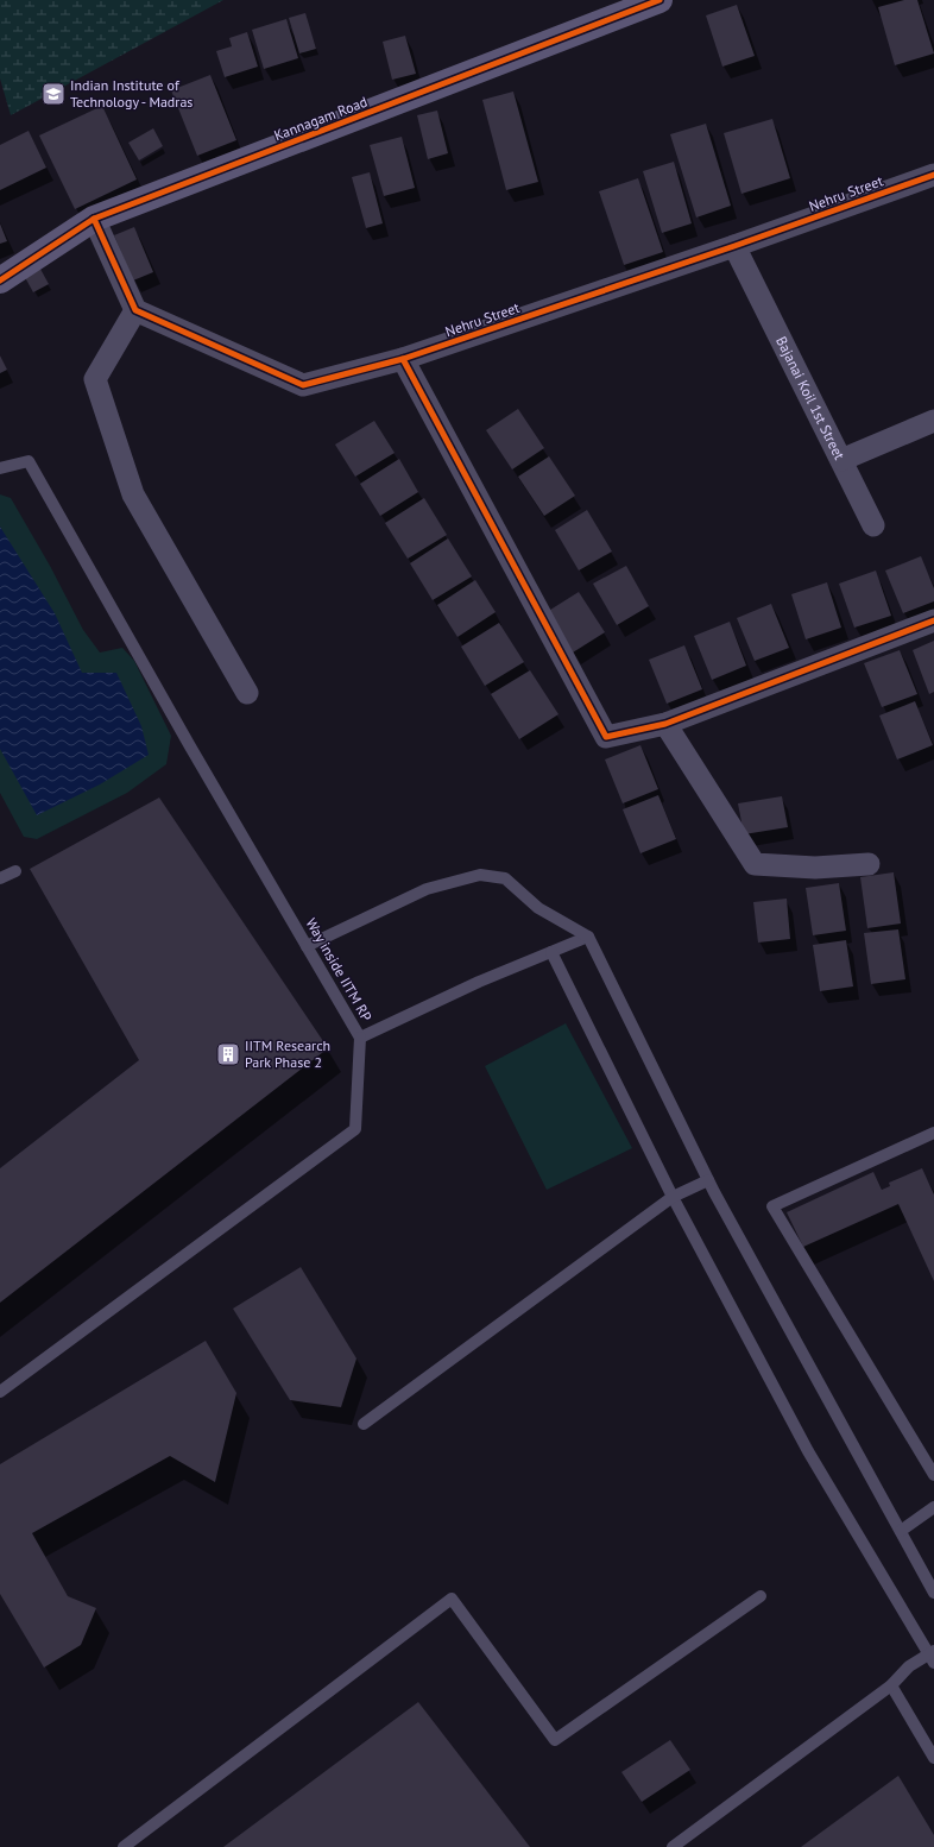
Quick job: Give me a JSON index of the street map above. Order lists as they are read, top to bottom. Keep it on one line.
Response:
{"streets":{"street":["Kannagam Road","Nehru Street","Bajanai Koil 1st Street"],"lane":["Way inside IITM RP"]},"crossings":[["Nehru Street","Bajanai Koil 1st Street"]],"places":{"school or university":["Indian Institute of Technology - Madras"],"building":["IITM Research Park Phase 2"]}}
